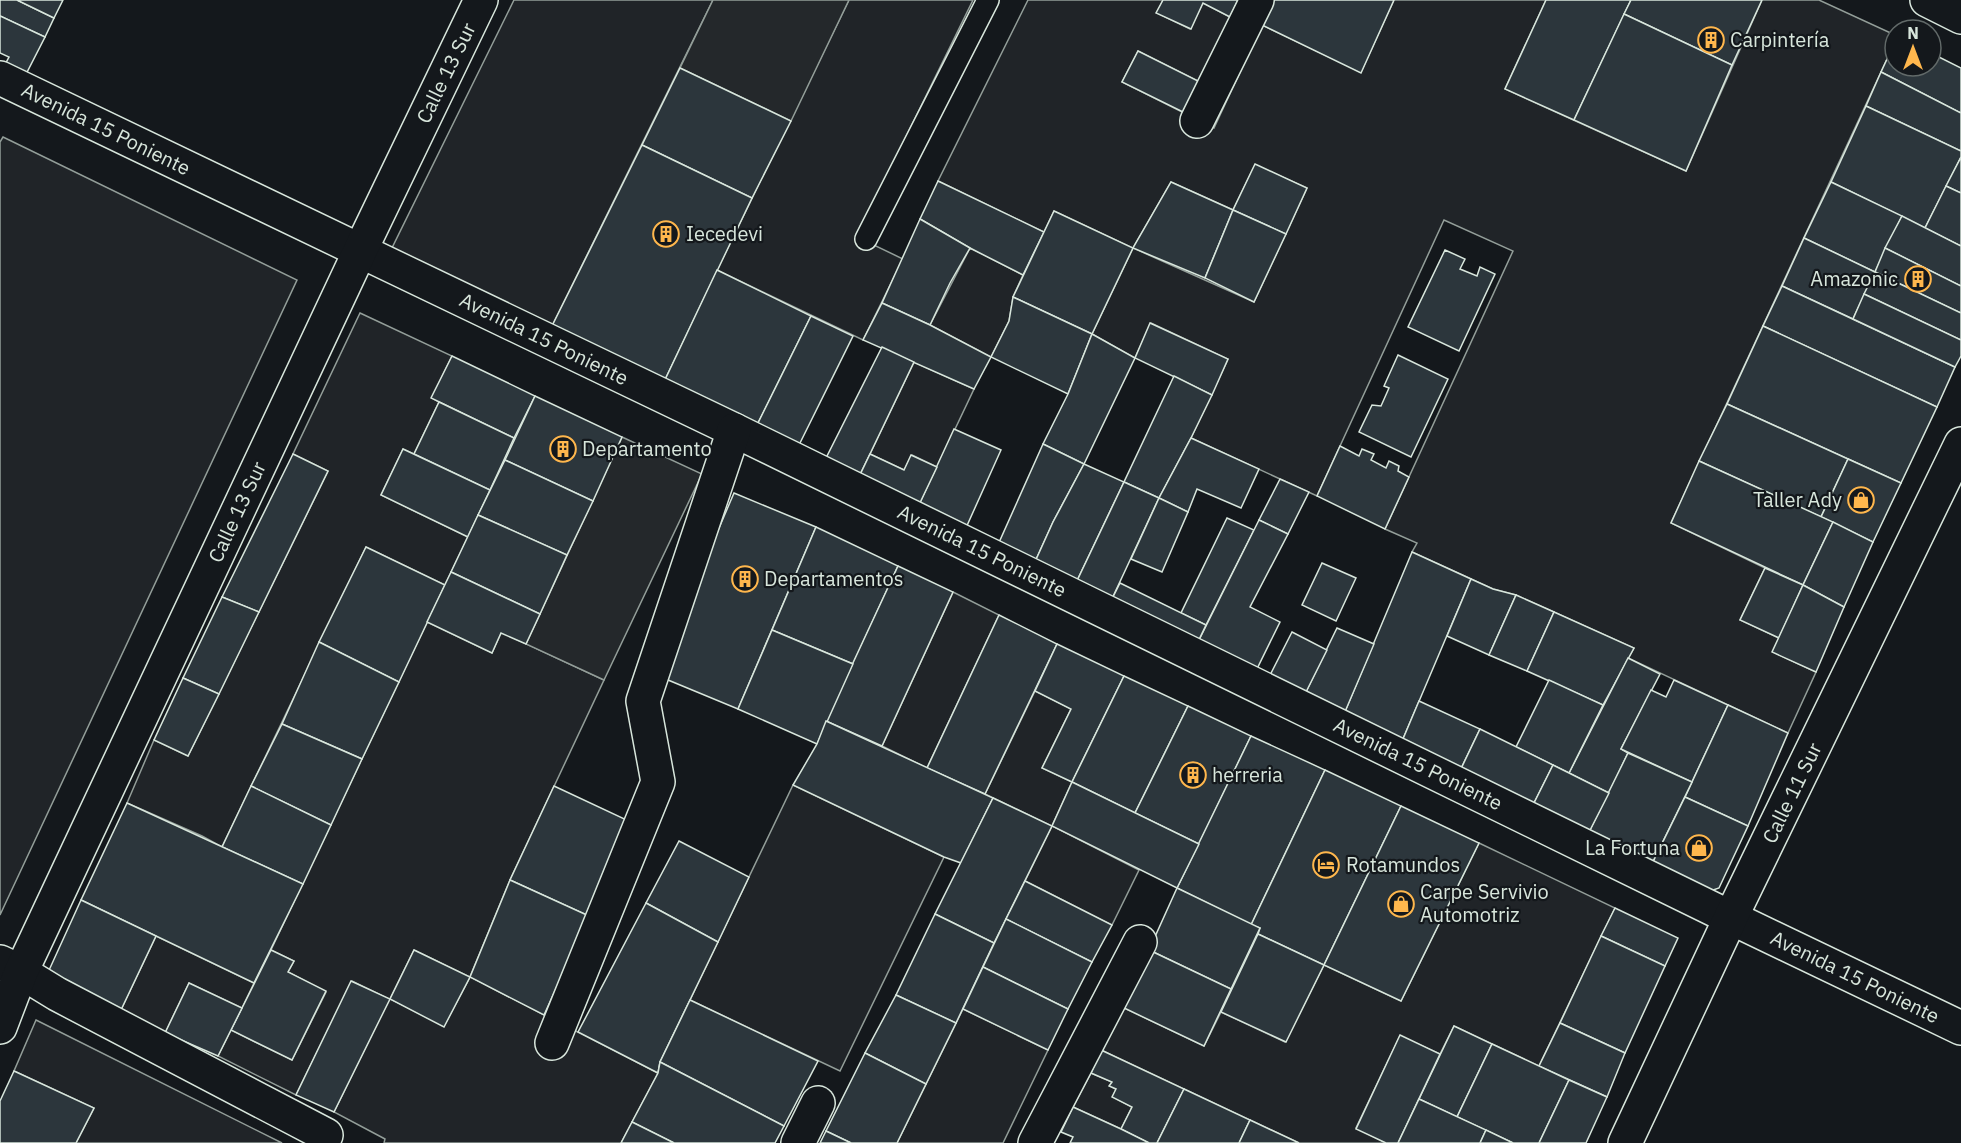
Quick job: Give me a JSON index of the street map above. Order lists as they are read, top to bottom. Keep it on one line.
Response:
{"streets":{"street":["Calle 13 Sur","Avenida 15 Poniente","Calle 11 Sur"]},"crossings":[["Calle 13 Sur","Avenida 15 Poniente"],["Avenida 15 Poniente","Calle 11 Sur"]],"places":{"building":["Carpintería","Iecedevi","Amazonic","Departamento","Departamentos","herreria"],"shop":["Taller Ady","La Fortuna","Carpe Servivio Automotriz"],"hotel":["Rotamundos"]},"north":"top"}
